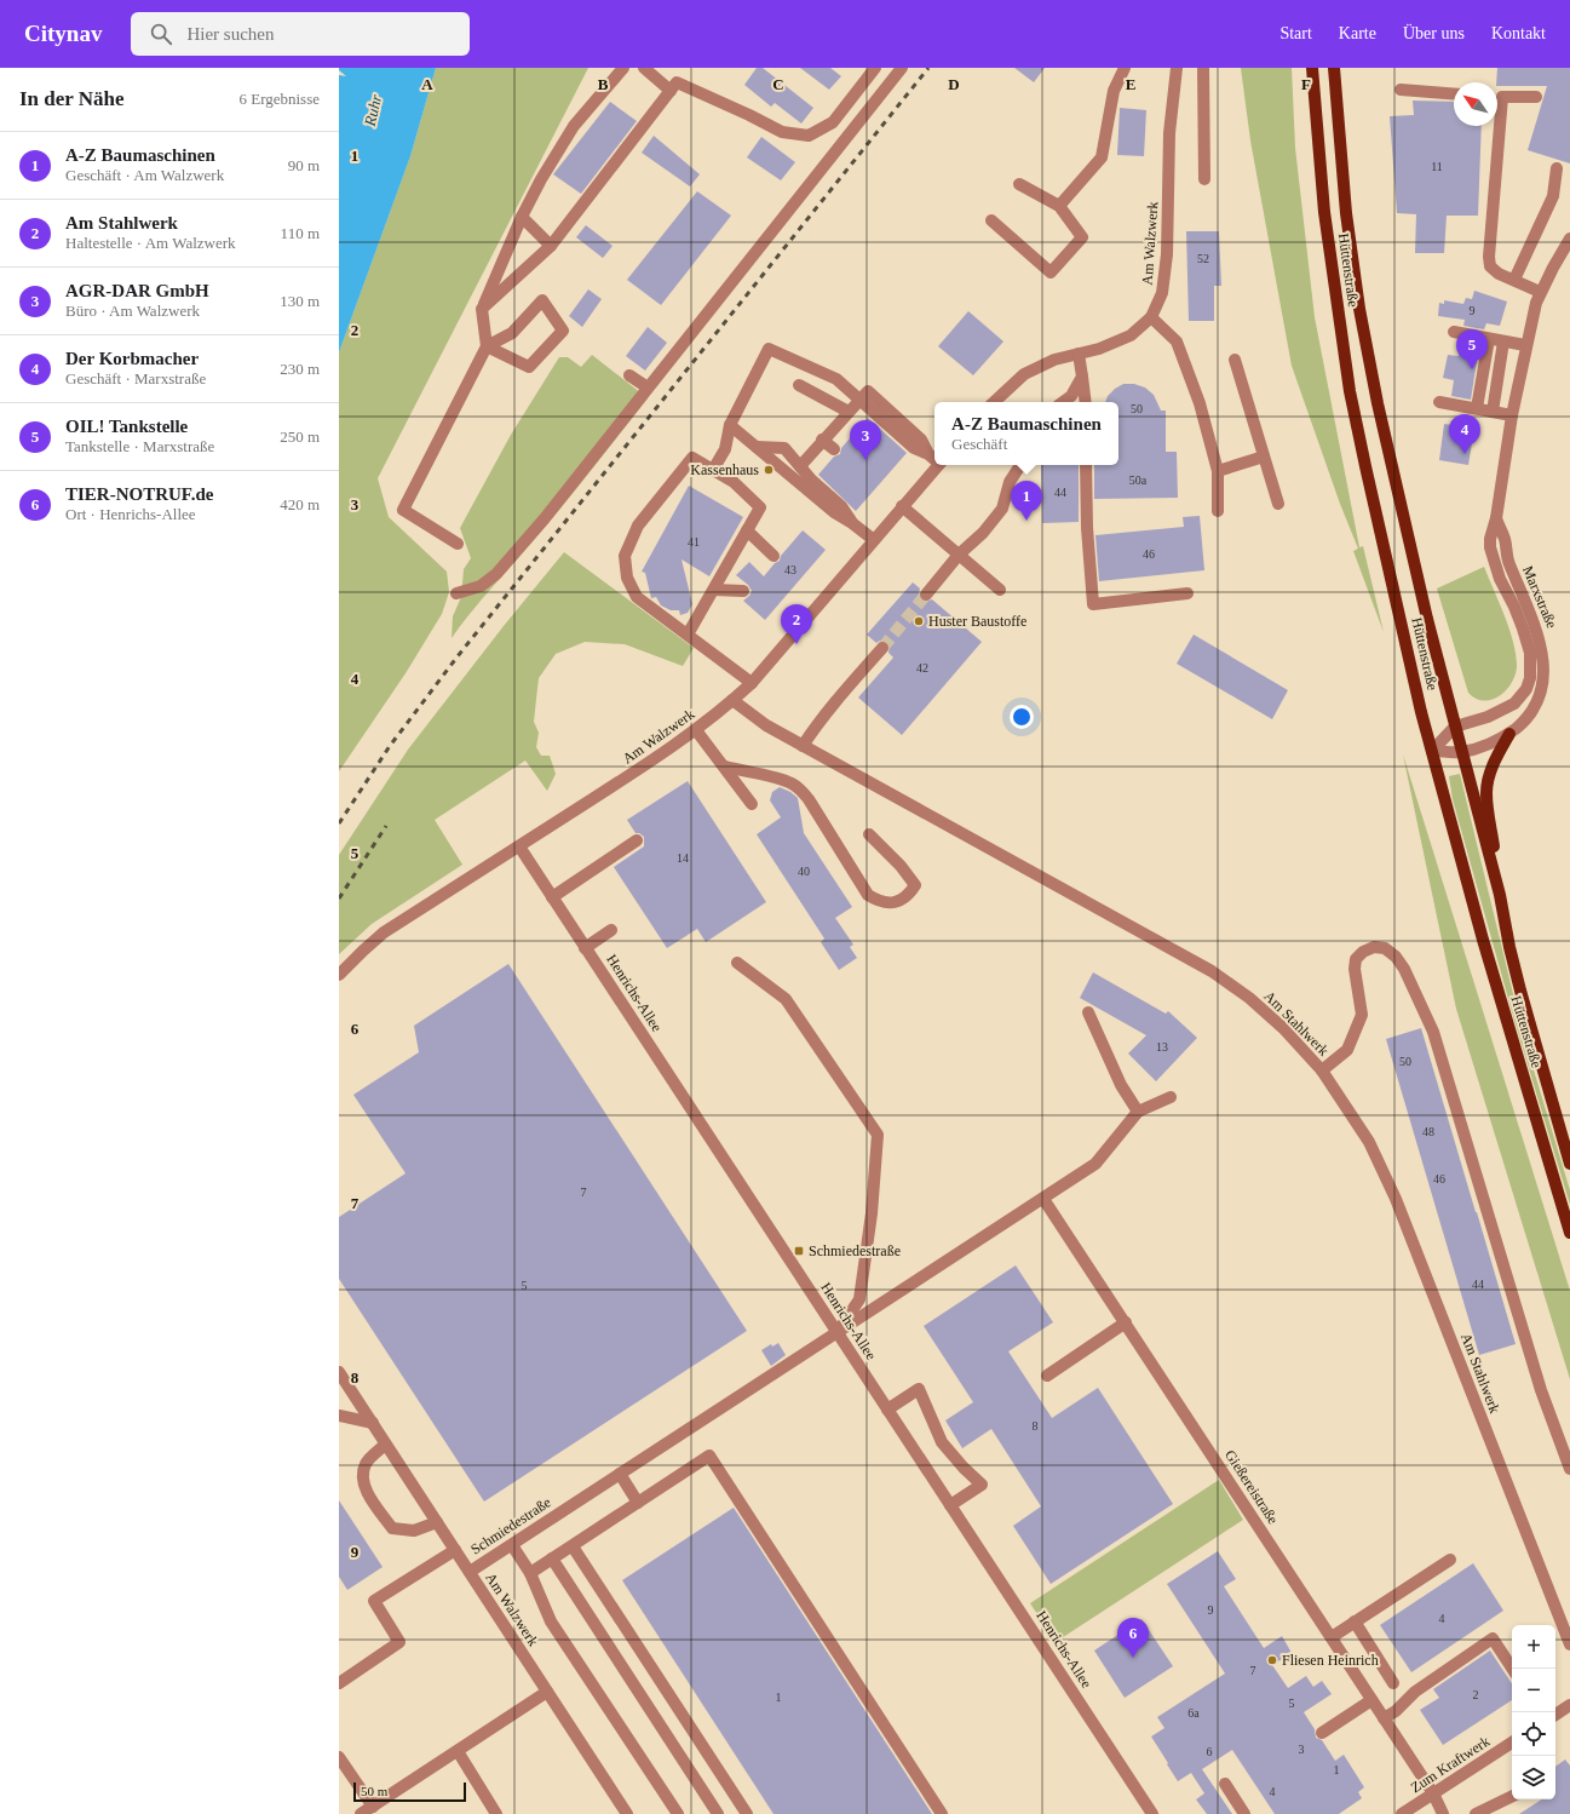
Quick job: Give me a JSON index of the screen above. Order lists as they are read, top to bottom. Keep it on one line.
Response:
{"streets":{"main road":["Hüttenstraße"],"street":["Am Walzwerk","Marxstraße","Henrichs-Allee","Am Stahlwerk","Gießereistraße","Schmiedestraße","Zum Kraftwerk"]},"crossings":[["Am Walzwerk","Henrichs-Allee"],["Am Walzwerk","Am Stahlwerk"],["Am Walzwerk","Schmiedestraße"],["Hüttenstraße","Marxstraße"],["Henrichs-Allee","Schmiedestraße"],["Gießereistraße","Schmiedestraße"],["Gießereistraße","Zum Kraftwerk"]],"water":["Ruhr"],"places":{"other":["Kassenhaus","Huster Baustoffe","Fliesen Heinrich"],"transit":["Schmiedestraße"]},"house_numbers":["11","52","9","50","50a","44","41","46","43","42","14","40","13","50","48","46","7","44","5","8","9","4","7","2","1","5","6a","3","6","1","4"],"scale_bar":"50 m","north":"top left","page":{"header":"Citynav","search":"Hier suchen","nav":["Start","Karte","Über uns","Kontakt"],"heading":["In der Nähe","6 Ergebnisse"],"list":[{"mark":"1","name":"A-Z Baumaschinen","note":"Geschäft · Am Walzwerk","value":"90 m"},{"mark":"2","name":"Am Stahlwerk","note":"Haltestelle · Am Walzwerk","value":"110 m"},{"mark":"3","name":"AGR-DAR GmbH","note":"Büro · Am Walzwerk","value":"130 m"},{"mark":"4","name":"Der Korbmacher","note":"Geschäft · Marxstraße","value":"230 m"},{"mark":"5","name":"OIL! Tankstelle","note":"Tankstelle · Marxstraße","value":"250 m"},{"mark":"6","name":"TIER-NOTRUF.de","note":"Ort · Henrichs-Allee","value":"420 m"}],"pins":["5","4","3","1","2","6"],"popup":["A-Z Baumaschinen","Geschäft"],"map_buttons":["+","−"],"scale":"50 m"},"grid":{"columns":["A","B","C","D","E","F"],"rows":["1","2","3","4","5","6","7","8","9"]}}
